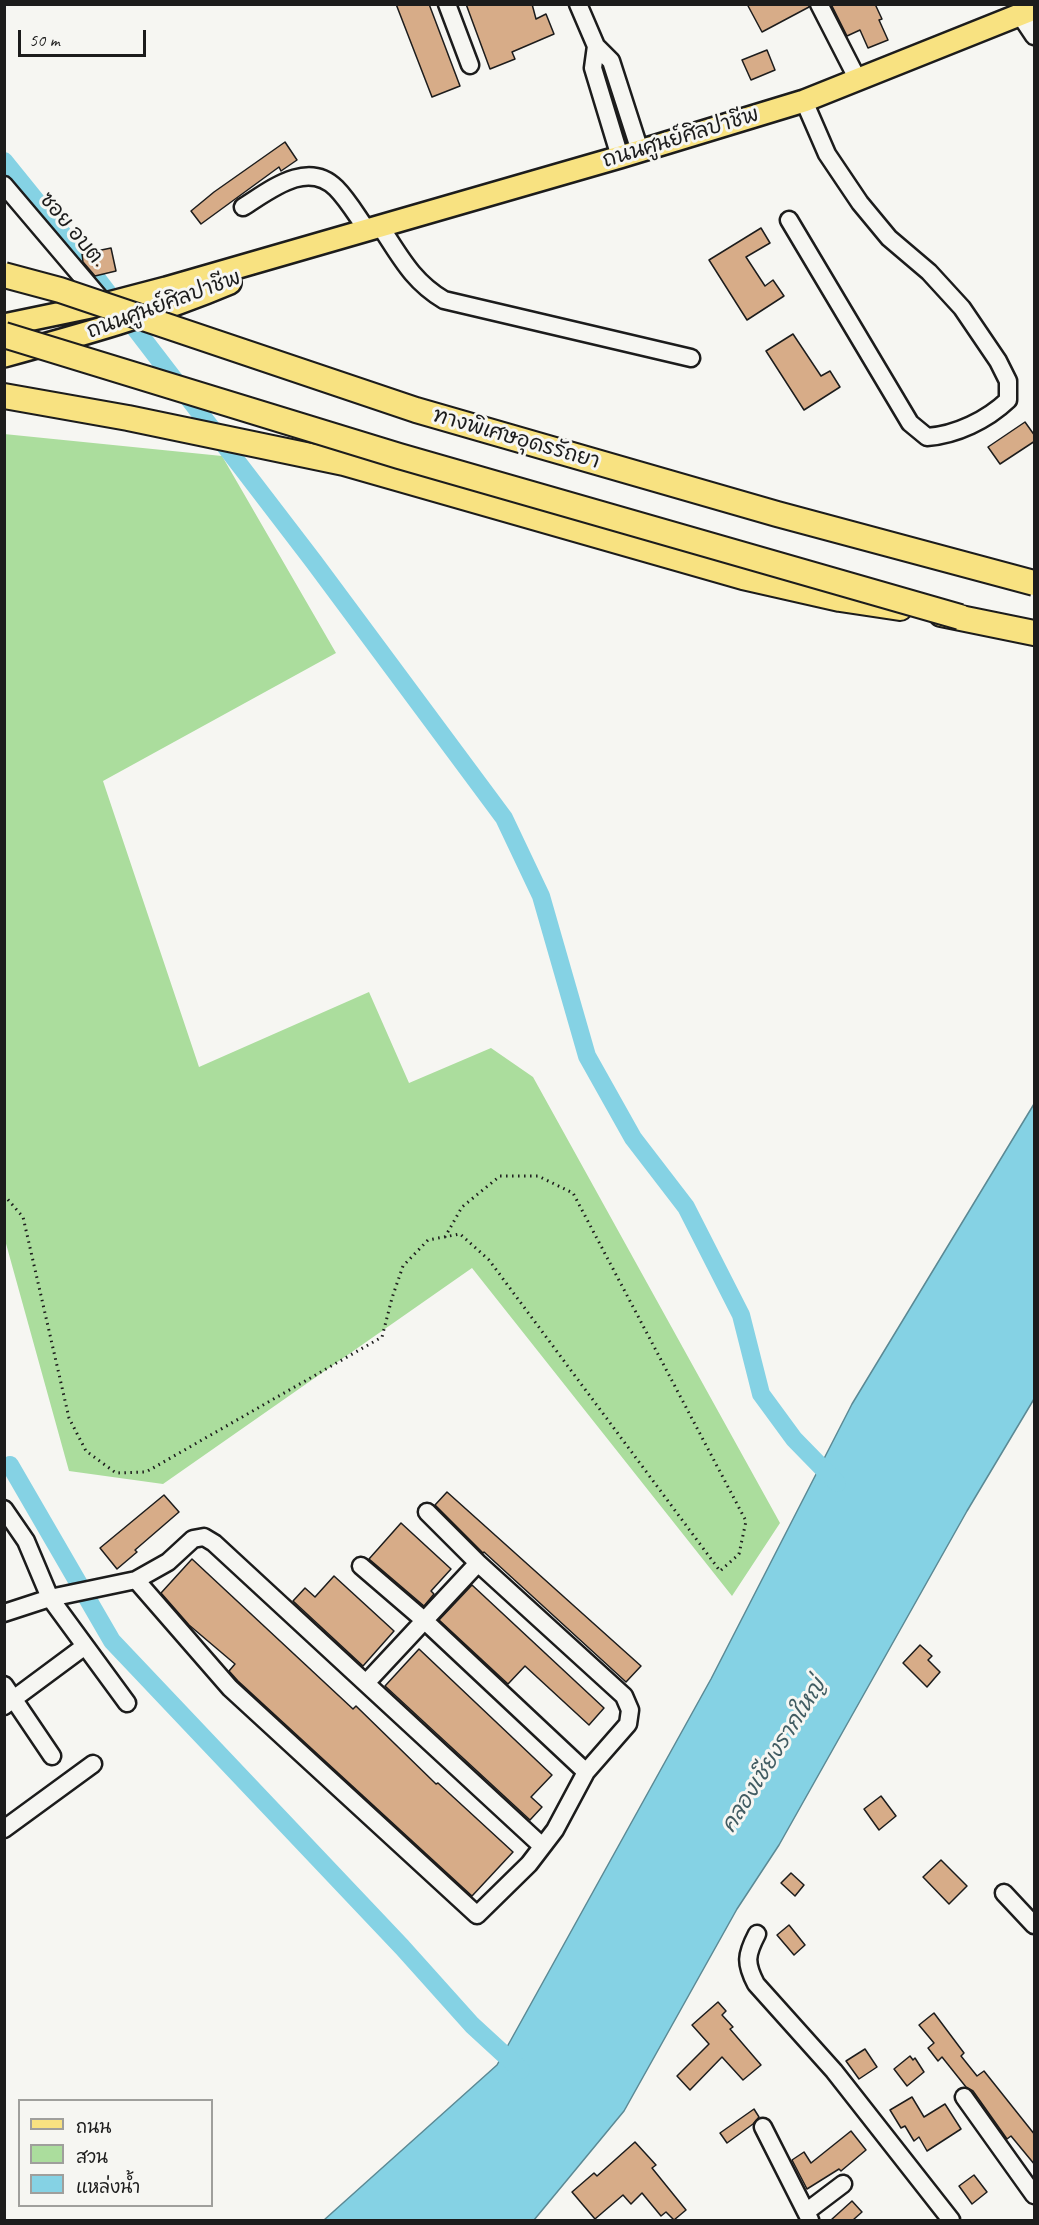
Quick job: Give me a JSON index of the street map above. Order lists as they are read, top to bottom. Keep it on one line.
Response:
{"streets":{"highway":["ทางพิเศษอุดรรัถยา"],"main road":["ถนนศูนย์ศิลปาชีพ"],"street":["ซอย อบต."]},"crossings":[["ถนนศูนย์ศิลปาชีพ","ซอย อบต."]],"water":["คลองเชียงรากใหญ่"],"legend":["ถนน","สวน","แหล่งน้ำ"],"scale_bar":"50 m"}
